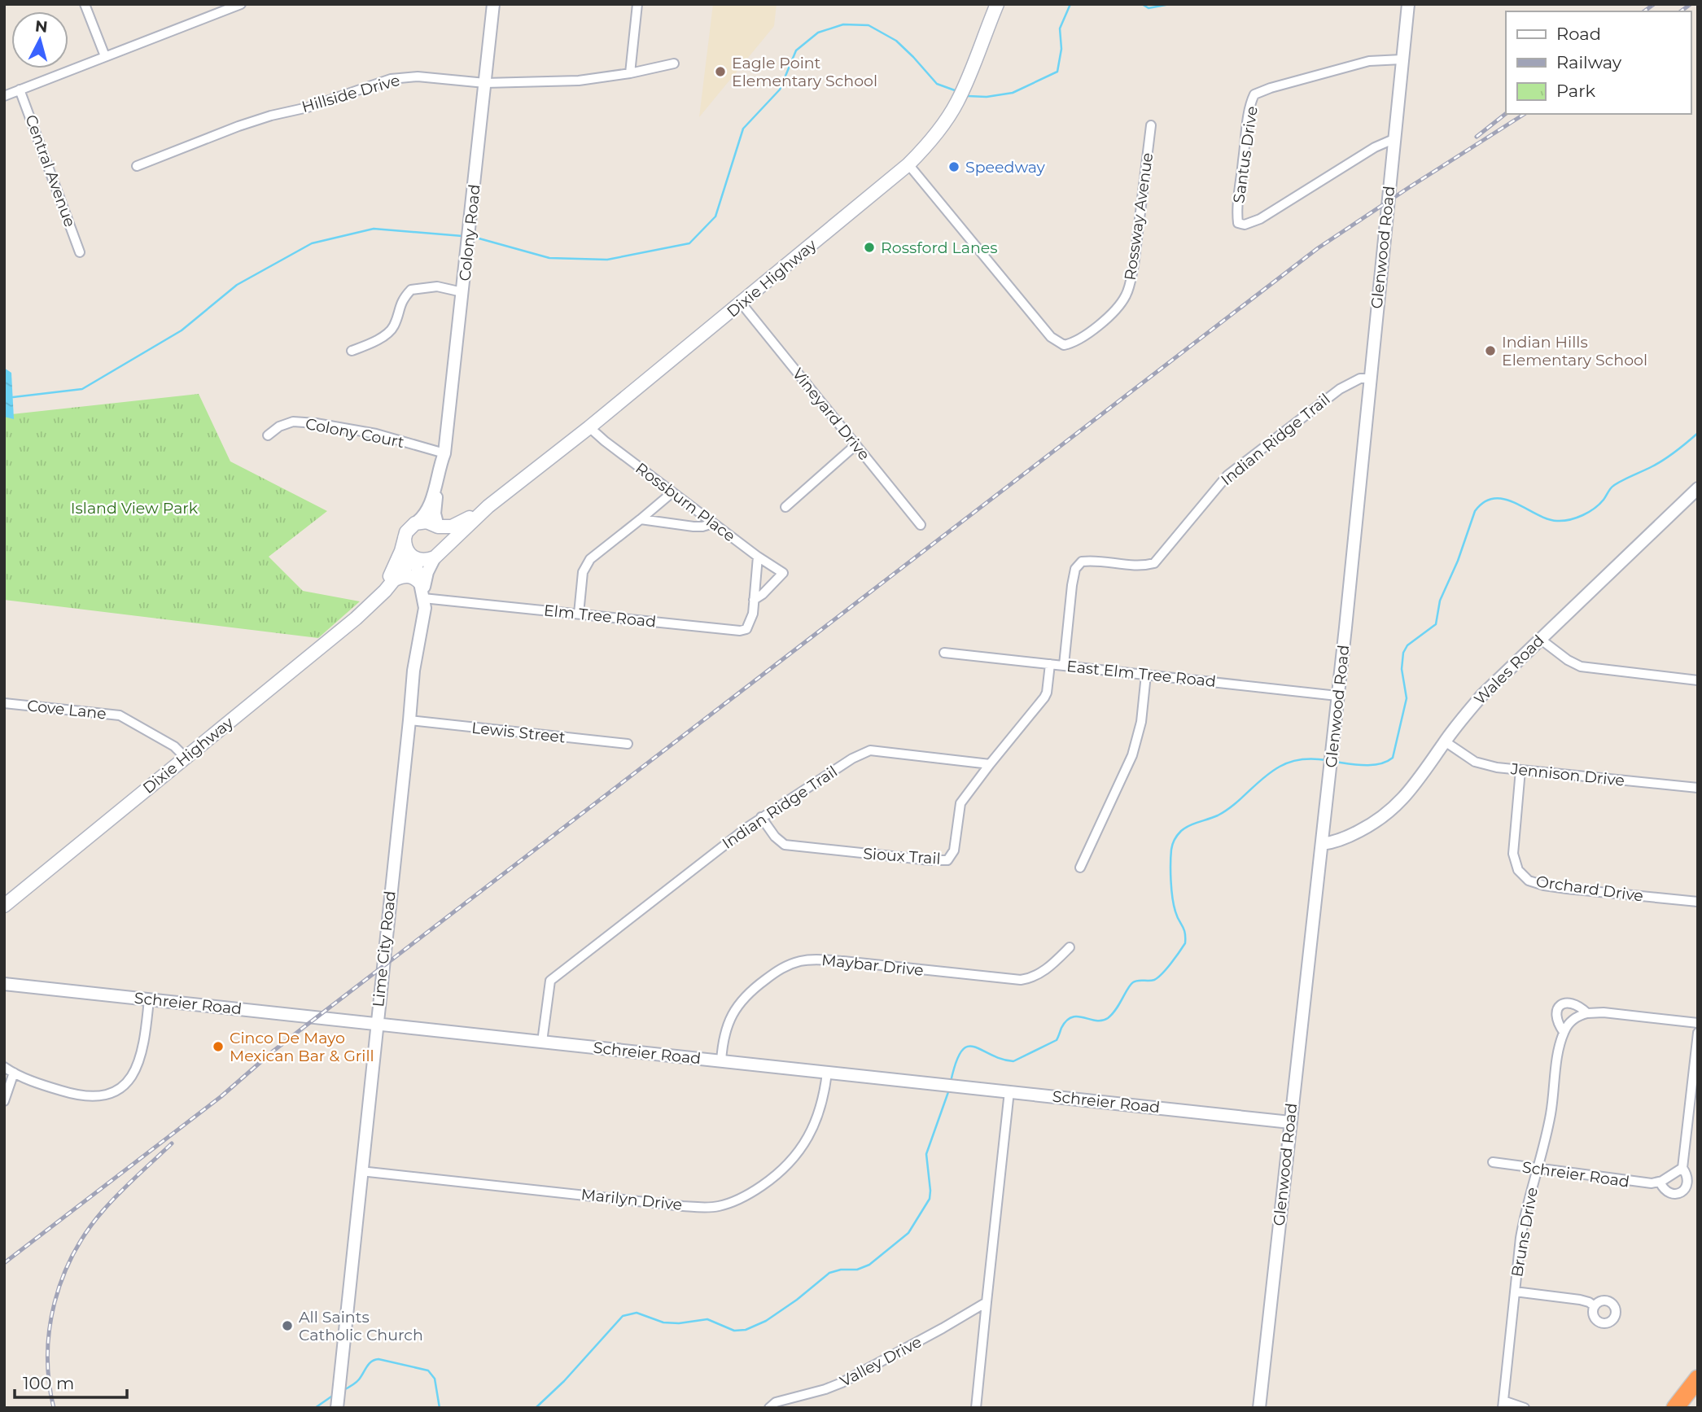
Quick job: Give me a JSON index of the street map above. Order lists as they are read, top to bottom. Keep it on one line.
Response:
{"streets":{"main road":["Dixie Highway"],"street":["Hillside Drive","Santus Drive","Central Avenue","Rossway Avenue","Colony Road","Glenwood Road","Vineyard Drive","Colony Court","Indian Ridge Trail","Rossburn Place","Elm Tree Road","Wales Road","East Elm Tree Road","Cove Lane","Lewis Street","Jennison Drive","Sioux Trail","Orchard Drive","Lime City Road","Maybar Drive","Schreier Road","Marilyn Drive","Bruns Drive","Valley Drive"]},"crossings":[["Hillside Drive","Colony Road"],["Santus Drive","Glenwood Road"],["Rossway Avenue","Dixie Highway"],["Colony Road","Dixie Highway"],["Colony Road","Colony Court"],["Colony Road","Lime City Road"],["Glenwood Road","Indian Ridge Trail"],["Glenwood Road","Wales Road"],["Glenwood Road","East Elm Tree Road"],["Glenwood Road","Schreier Road"],["Dixie Highway","Vineyard Drive"],["Dixie Highway","Rossburn Place"],["Dixie Highway","Cove Lane"],["Dixie Highway","Lime City Road"],["Indian Ridge Trail","East Elm Tree Road"],["Indian Ridge Trail","Sioux Trail"],["Indian Ridge Trail","Schreier Road"],["Rossburn Place","Elm Tree Road"],["Elm Tree Road","Lime City Road"],["Wales Road","Jennison Drive"],["Lewis Street","Lime City Road"],["Jennison Drive","Orchard Drive"],["Lime City Road","Schreier Road"],["Lime City Road","Marilyn Drive"],["Maybar Drive","Schreier Road"],["Schreier Road","Marilyn Drive"],["Schreier Road","Bruns Drive"]],"parks":["Island View Park"],"places":["Eagle Point Elementary School","Speedway","Rossford Lanes","Indian Hills Elementary School","Cinco De Mayo Mexican Bar & Grill","All Saints Catholic Church"],"legend":["Road","Railway","Park"],"scale_bar":"100 m","north":"top"}
